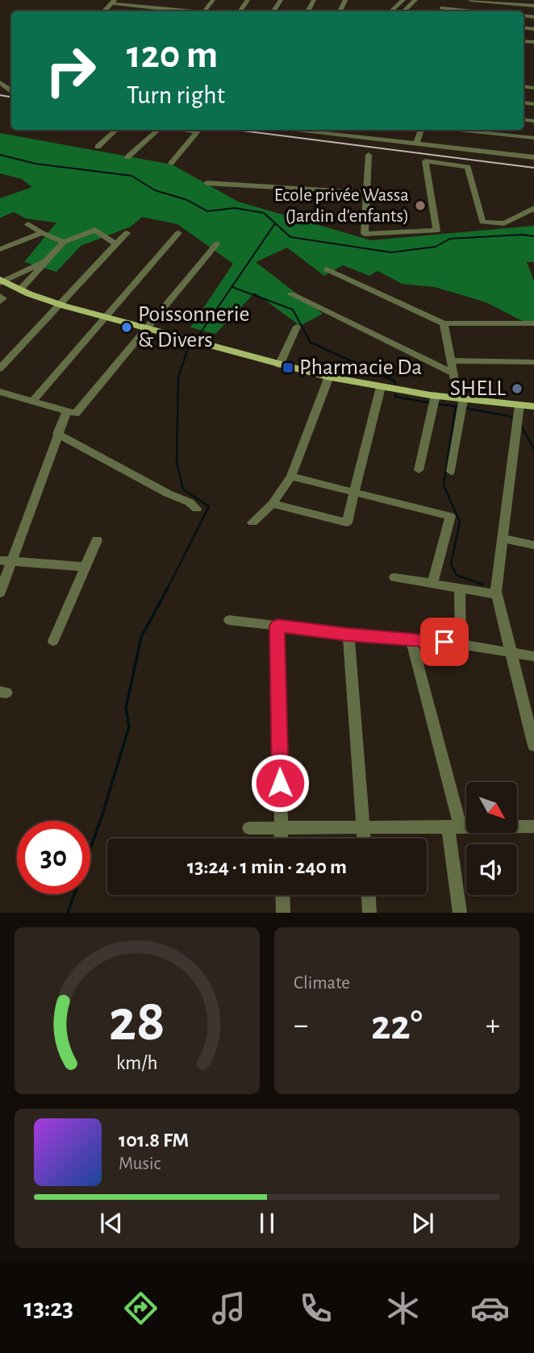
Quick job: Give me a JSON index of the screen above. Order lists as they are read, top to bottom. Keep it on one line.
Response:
{"places":{"other":["Ecole privée Wassa (Jardin d'enfants)","Poissonnerie & Divers","SHELL"],"transit":["Pharmacie Da"]},"north":"bottom right","page":{"turn":["120 m","Turn right"],"limit":"30","trip":"13:24 · 1 min · 240 m","tile":"Climate","heat":["−","22°","+"],"song":["101.8 FM","Music"],"tabs":"13:23","gauge":["28","km/h"]}}
